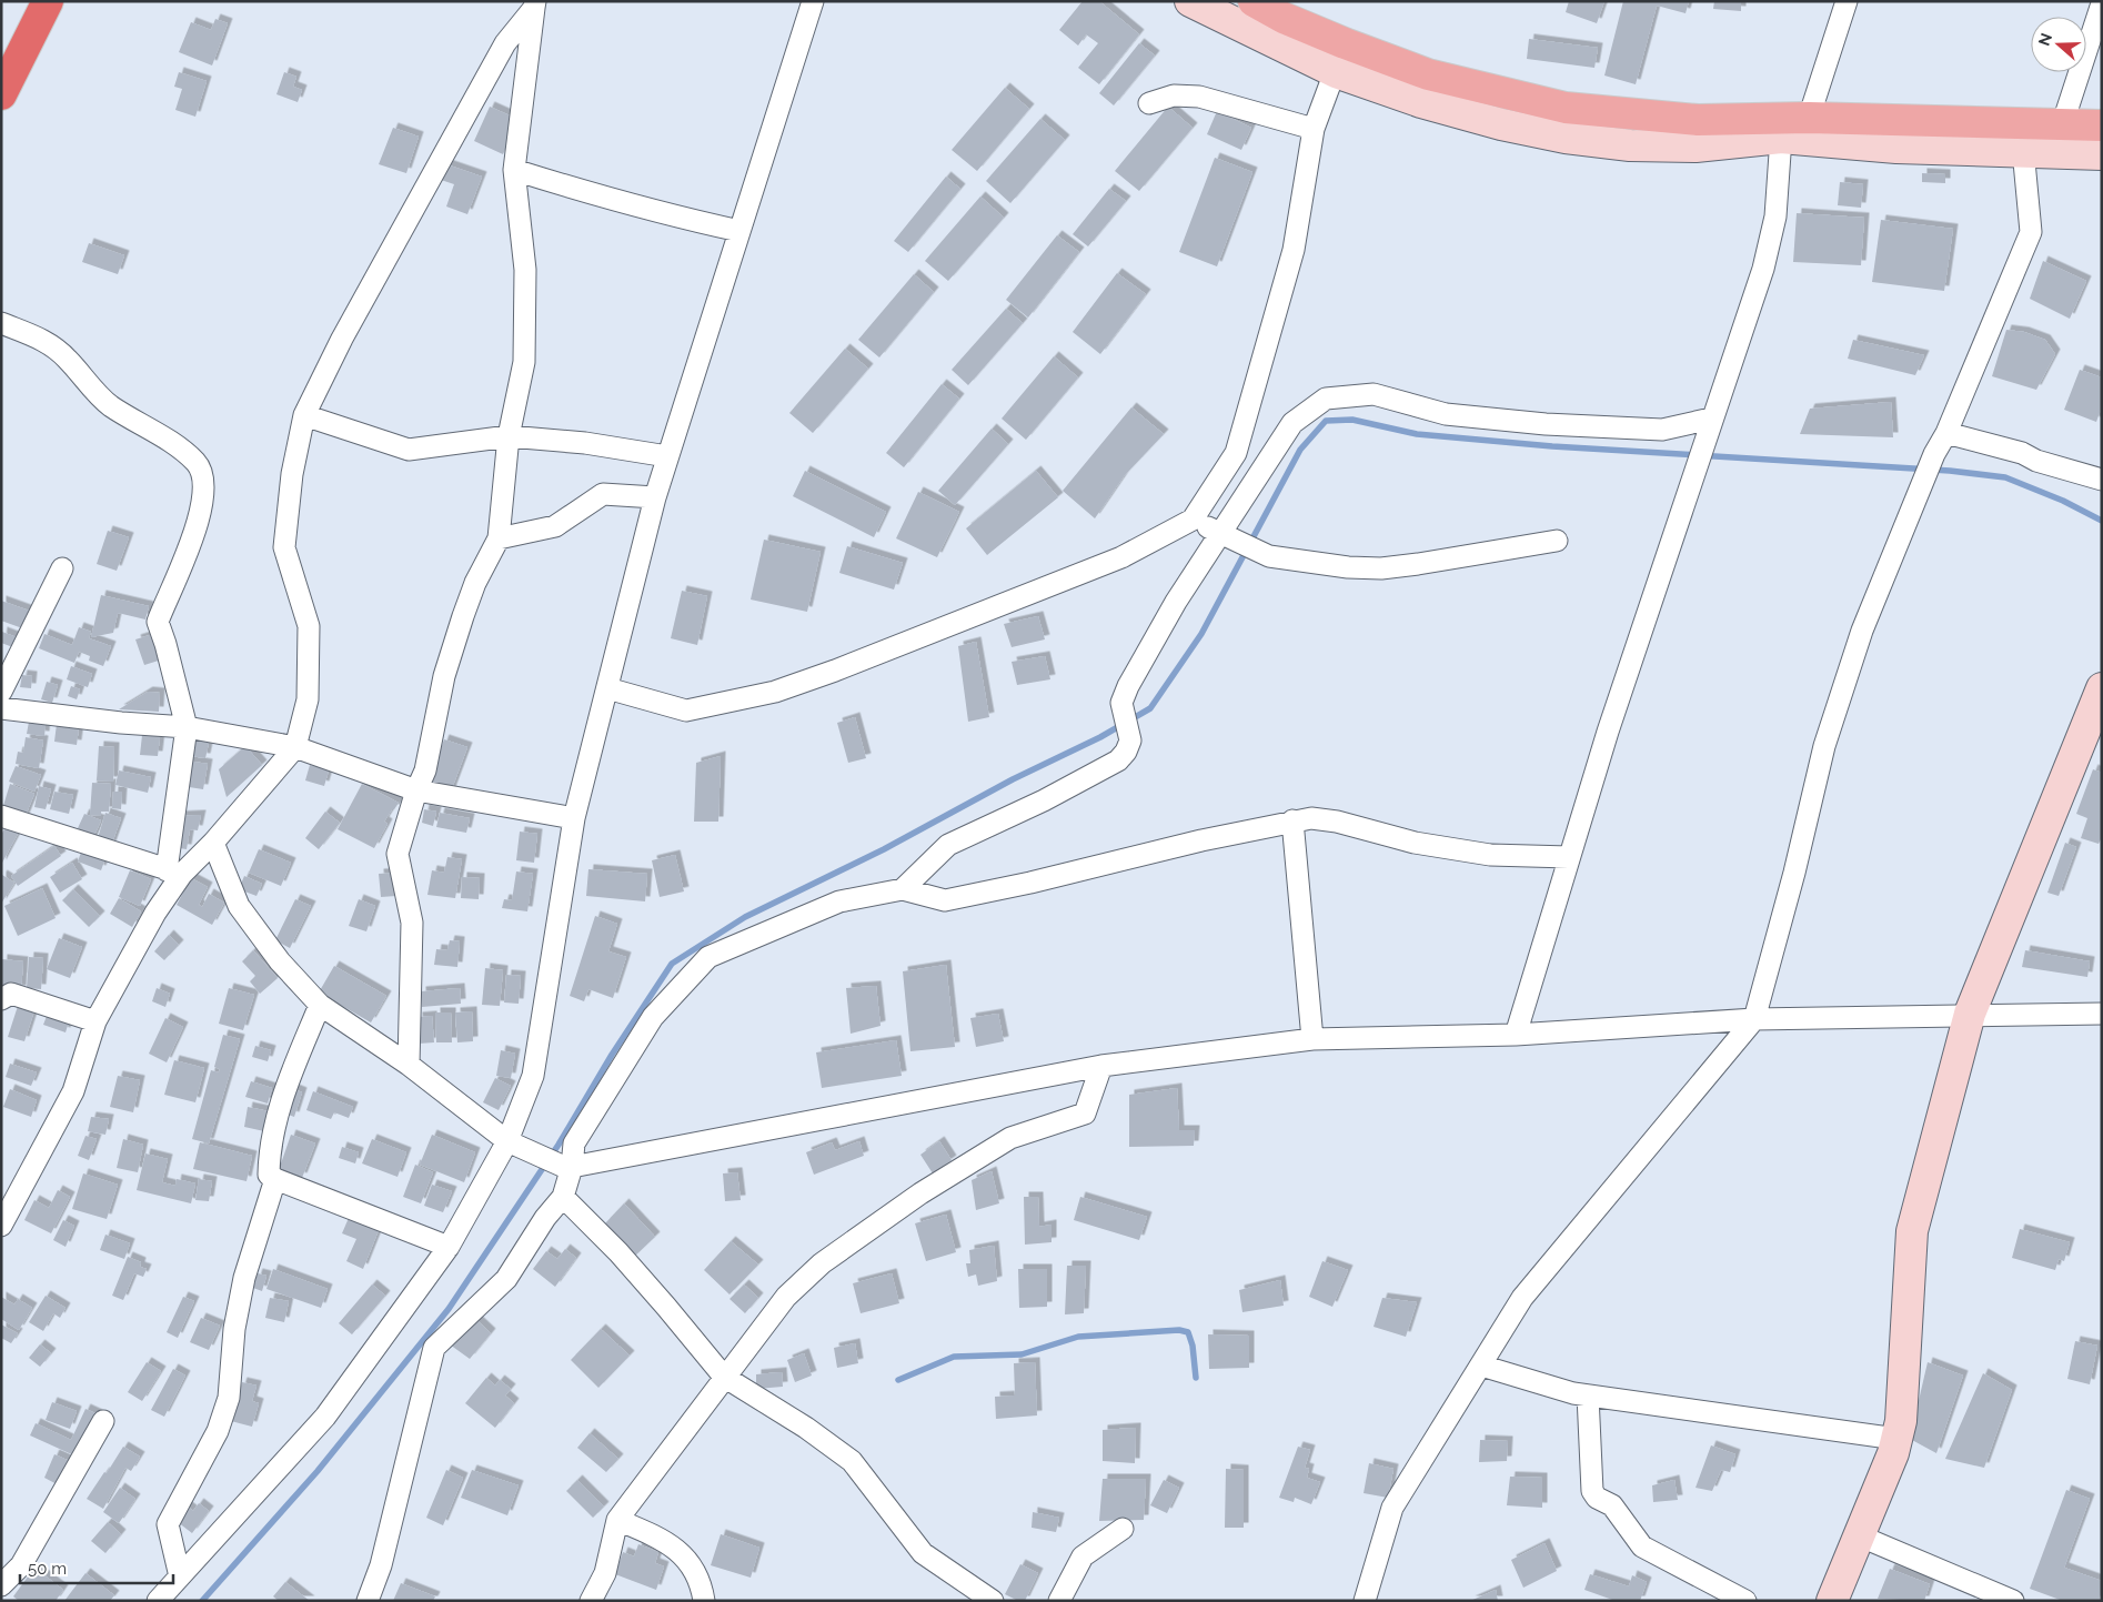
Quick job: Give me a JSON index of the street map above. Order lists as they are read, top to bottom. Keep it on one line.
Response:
{"scale_bar":"50 m","north":"left"}
